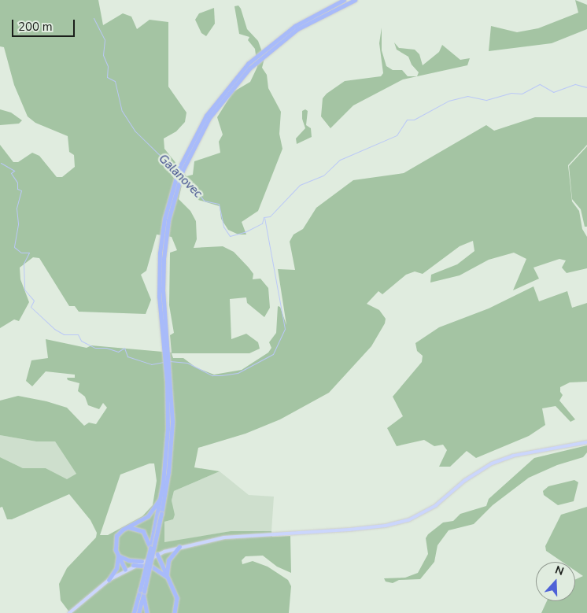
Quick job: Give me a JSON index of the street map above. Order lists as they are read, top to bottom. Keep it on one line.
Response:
{"water":["Galanovec"],"scale_bar":"200 m","north":"top"}
